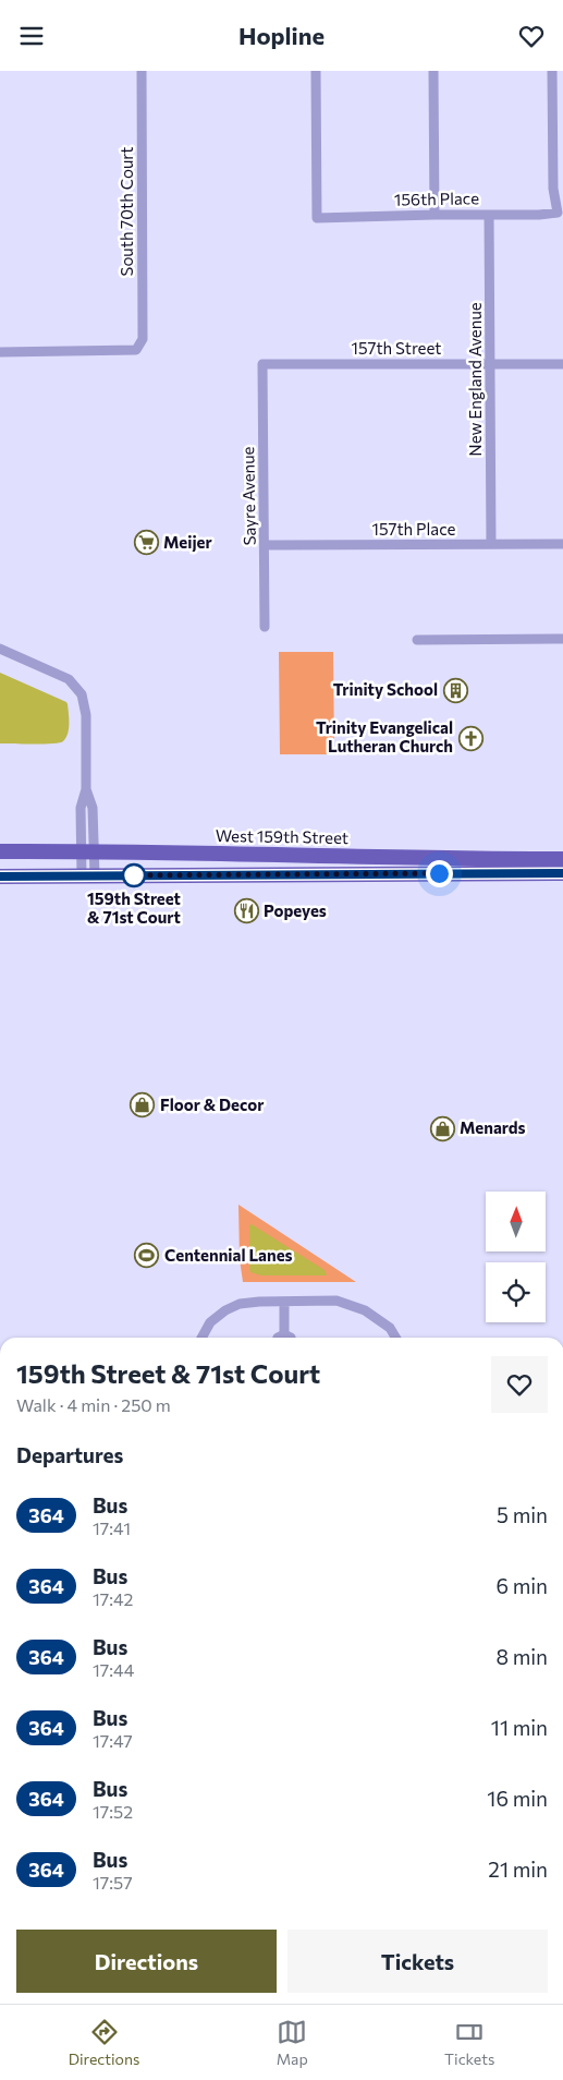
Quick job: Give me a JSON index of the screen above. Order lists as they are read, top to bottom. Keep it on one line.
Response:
{"streets":{"main road":["West 159th Street"],"street":["156th Place","South 70th Court","157th Street","New England Avenue","Sayre Avenue","157th Place"]},"crossings":[["156th Place","New England Avenue"],["157th Street","New England Avenue"],["157th Street","Sayre Avenue"],["New England Avenue","157th Place"],["Sayre Avenue","157th Place"]],"places":{"supermarket":["Meijer"],"building":["Trinity School"],"church":["Trinity Evangelical Lutheran Church"],"other":["159th Street & 71st Court"],"restaurant":["Popeyes"],"shop":["Floor & Decor","Menards"],"sports":["Centennial Lanes"]},"lines":["bus line 364"],"north":"top","page":{"header":"Hopline","heading":[["159th Street & 71st Court","Walk · 4 min · 250 m"],"Departures"],"list":[{"mark":"364","name":"Bus","note":"17:41","value":"5 min"},{"mark":"364","name":"Bus","note":"17:42","value":"6 min"},{"mark":"364","name":"Bus","note":"17:44","value":"8 min"},{"mark":"364","name":"Bus","note":"17:47","value":"11 min"},{"mark":"364","name":"Bus","note":"17:52","value":"16 min"},{"mark":"364","name":"Bus","note":"17:57","value":"21 min"}],"buttons":["Directions","Tickets"],"tabs":["Directions","Map","Tickets"]}}
